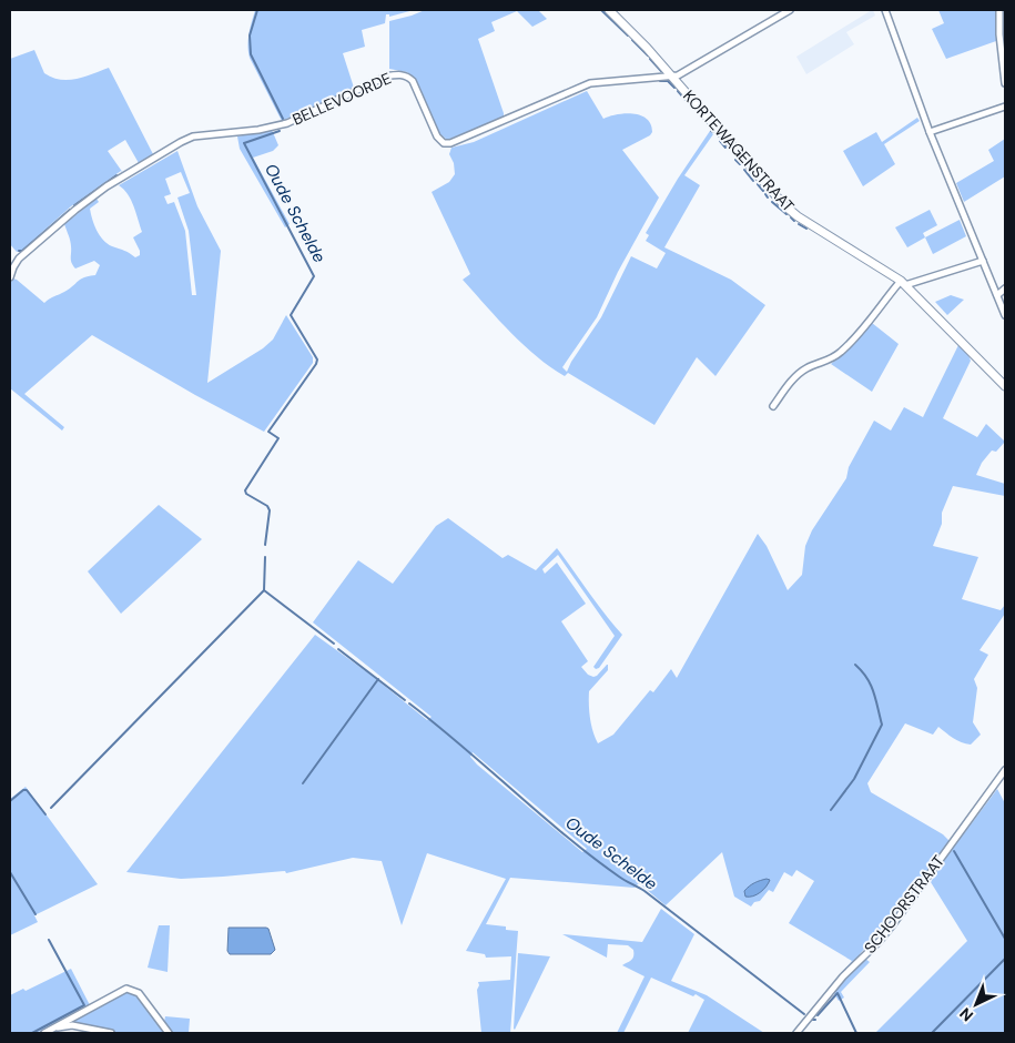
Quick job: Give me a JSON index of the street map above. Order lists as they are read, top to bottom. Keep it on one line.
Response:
{"streets":{"street":["BELLEVOORDE","KORTEWAGENSTRAAT","SCHOORSTRAAT"]},"crossings":[["BELLEVOORDE","KORTEWAGENSTRAAT"]],"water":["Oude Schelde"],"north":"bottom left"}
